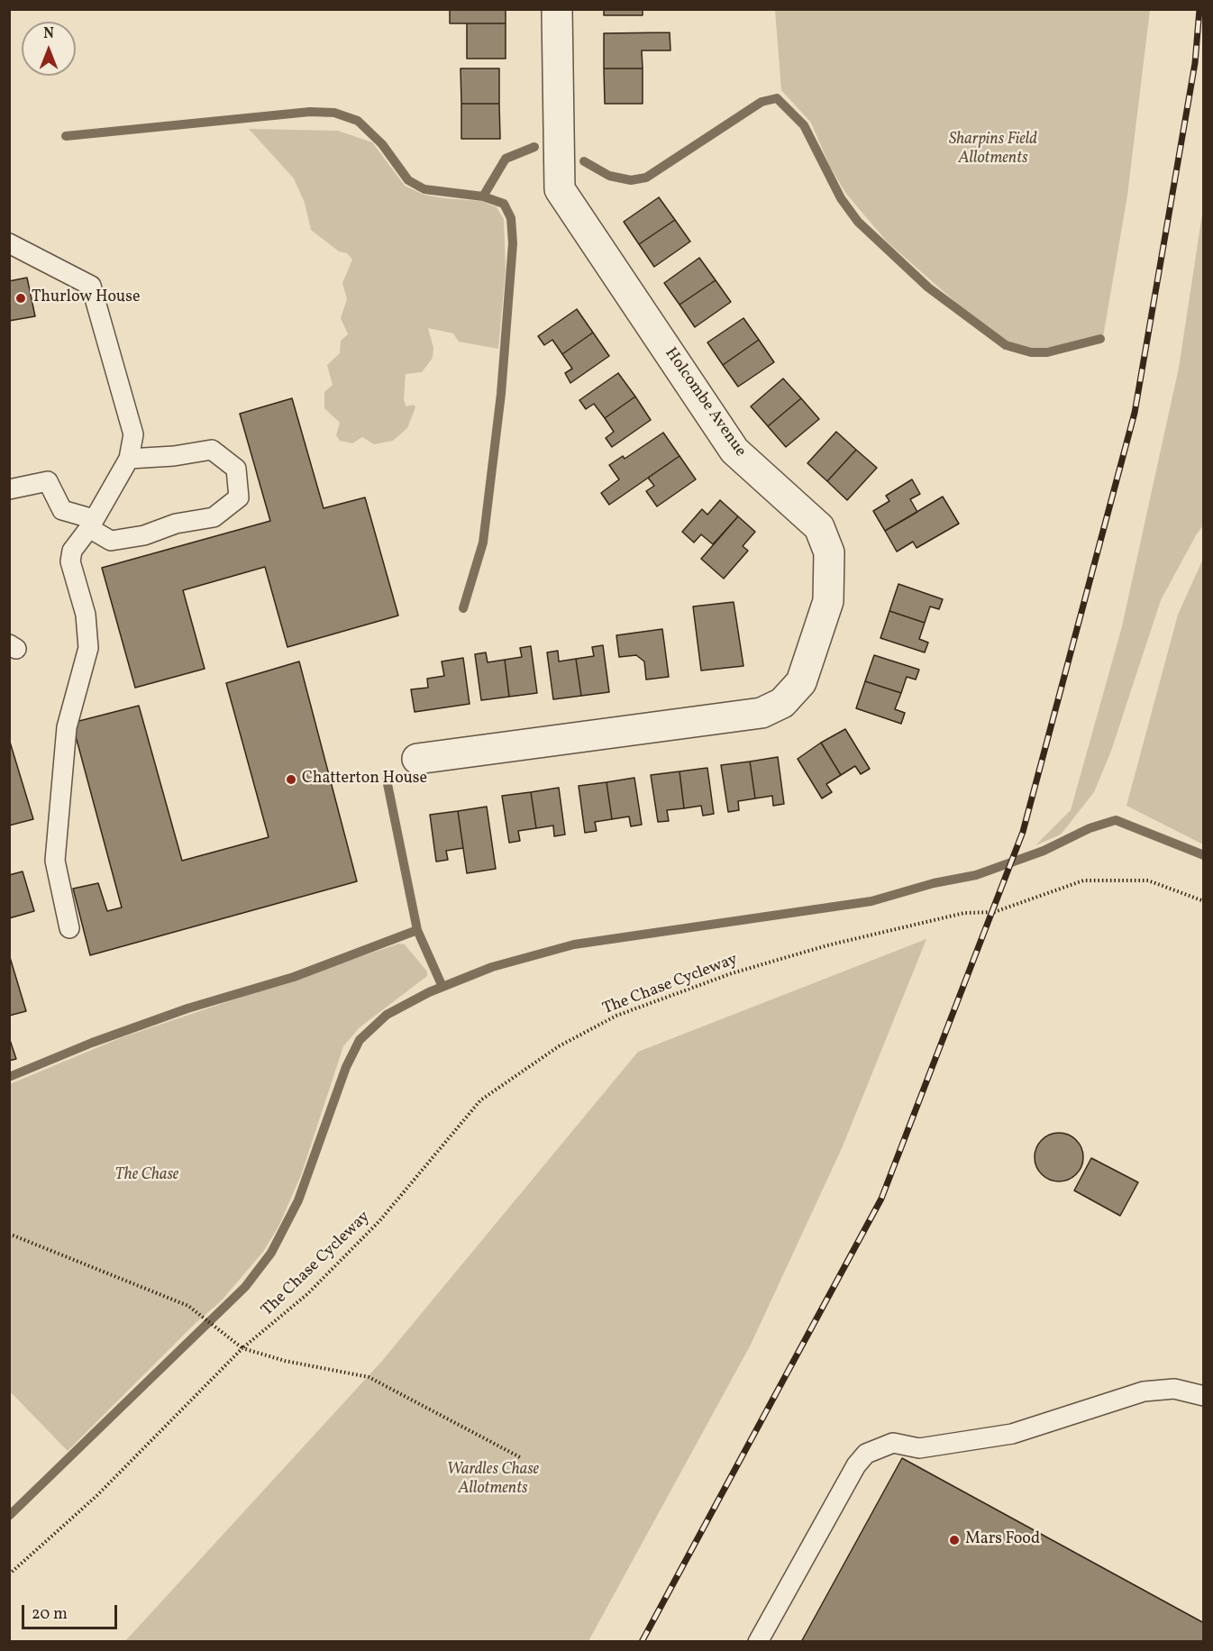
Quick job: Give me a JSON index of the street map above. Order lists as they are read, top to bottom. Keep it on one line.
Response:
{"streets":{"street":["Holcombe Avenue"],"path":["The Chase Cycleway"]},"parks":["Sharpins Field Allotments","The Chase","Wardles Chase Allotments"],"places":["Thurlow House","Chatterton House","Mars Food"],"scale_bar":"20 m","north":"top"}
